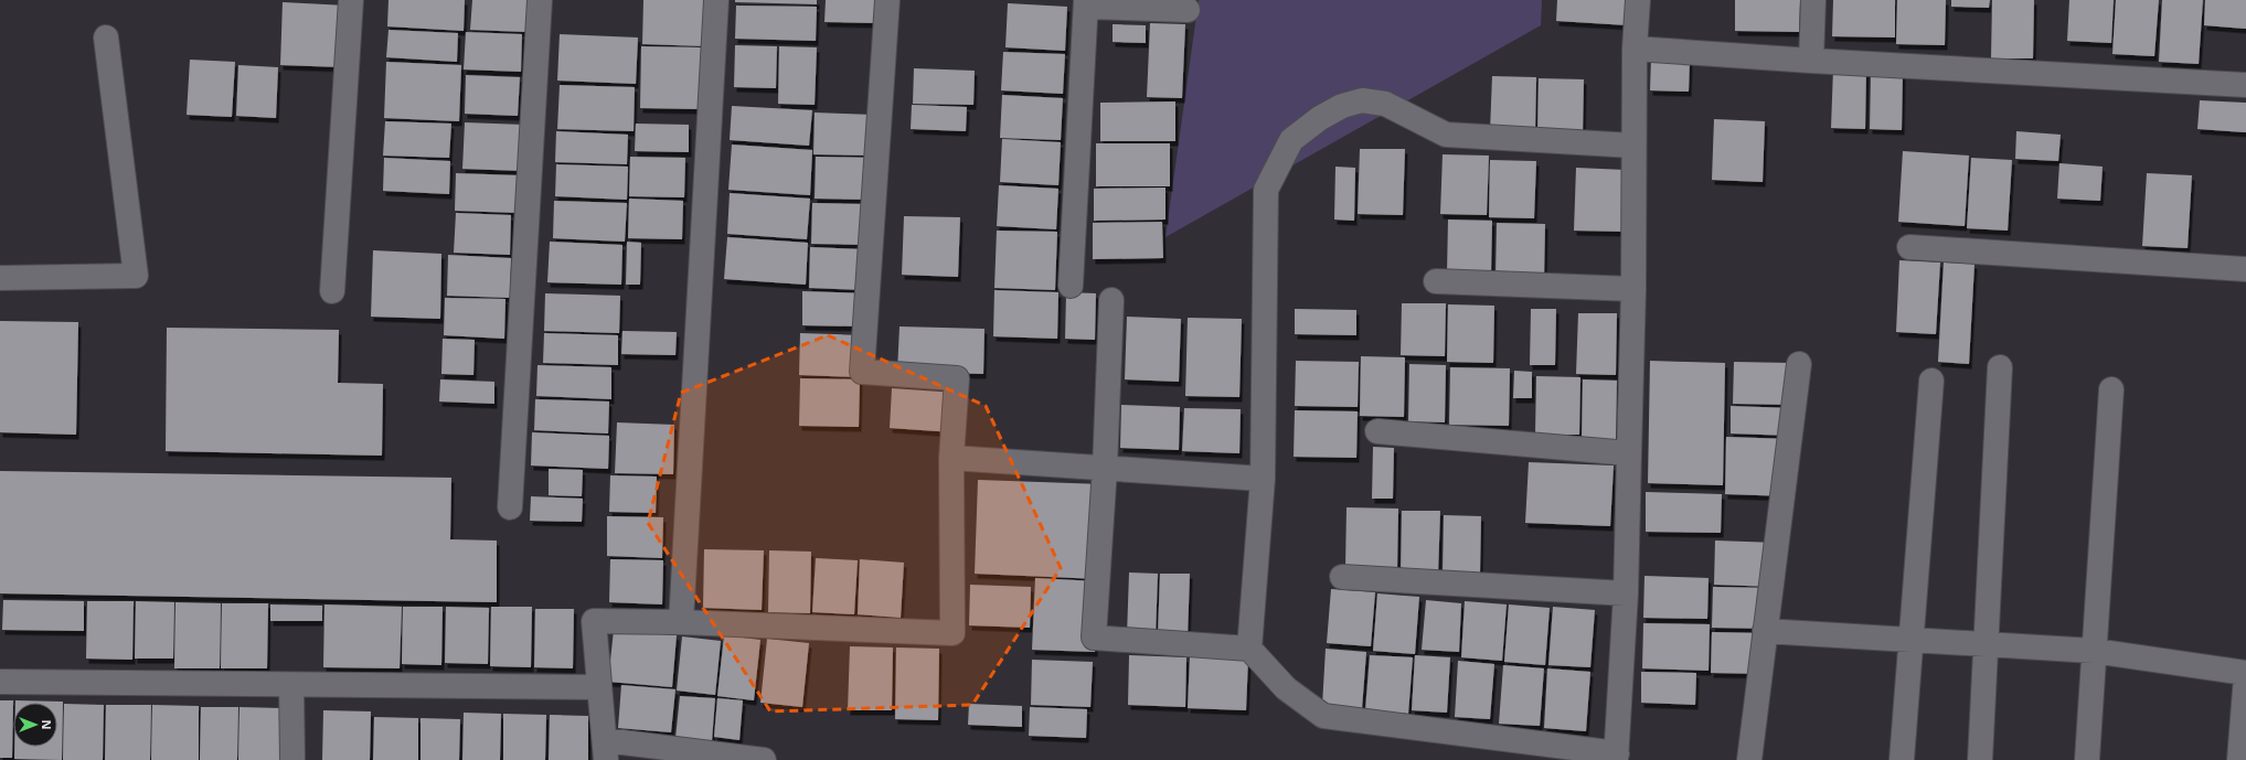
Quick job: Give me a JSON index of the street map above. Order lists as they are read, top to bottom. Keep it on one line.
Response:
{"north":"right"}
